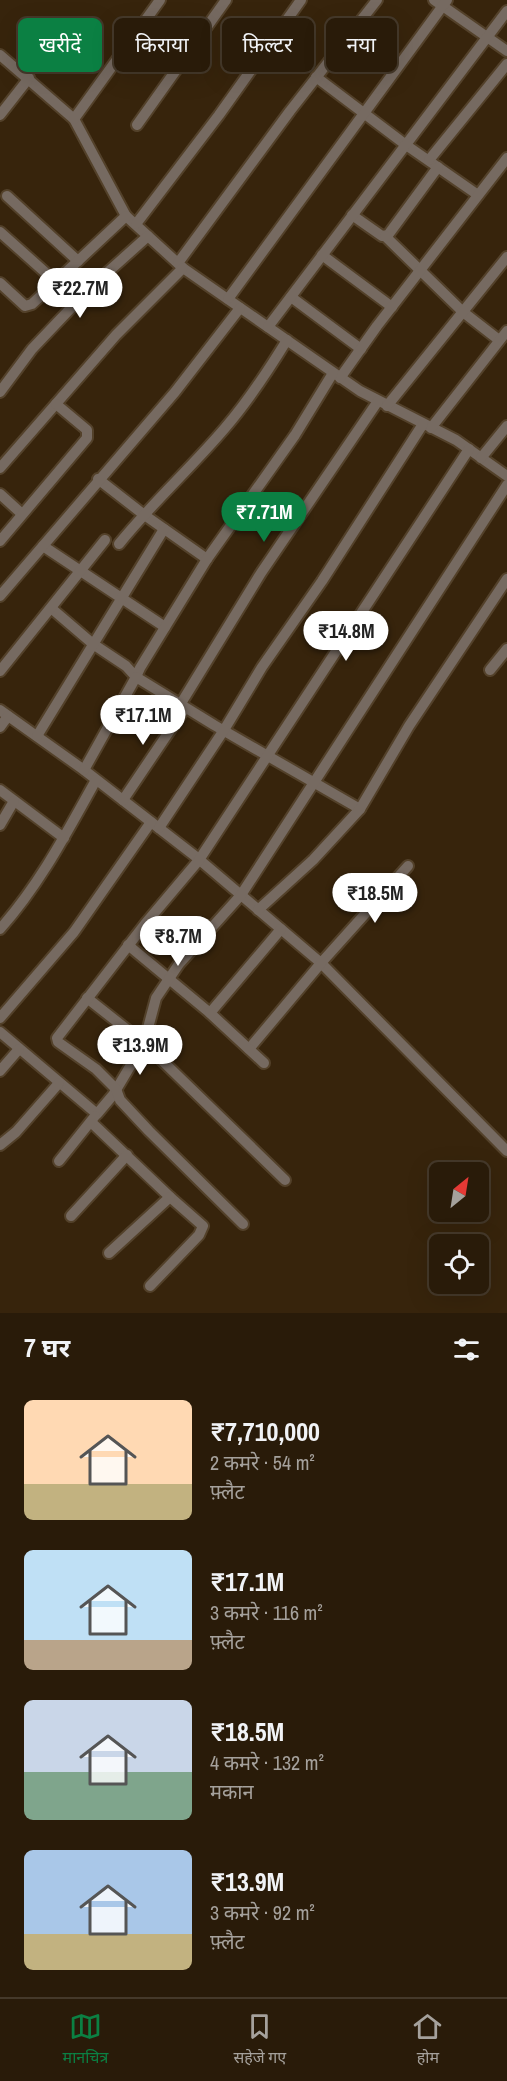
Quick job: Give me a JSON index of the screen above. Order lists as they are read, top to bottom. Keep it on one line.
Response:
{"north":"top right","page":{"chip":["खरीदें","किराया","फ़िल्टर","नया"],"price":["₹22.7M","₹7.71M","₹14.8M","₹17.1M","₹18.5M","₹8.7M","₹13.9M"],"heading":"7 घर","list":[{"name":"₹7,710,000","note":"2 कमरे · 54 m² · फ़्लैट"},{"name":"₹17.1M","note":"3 कमरे · 116 m² · फ़्लैट"},{"name":"₹18.5M","note":"4 कमरे · 132 m² · मकान"},{"name":"₹13.9M","note":"3 कमरे · 92 m² · फ़्लैट"}],"tabs":["मानचित्र","सहेजे गए","होम"]}}
